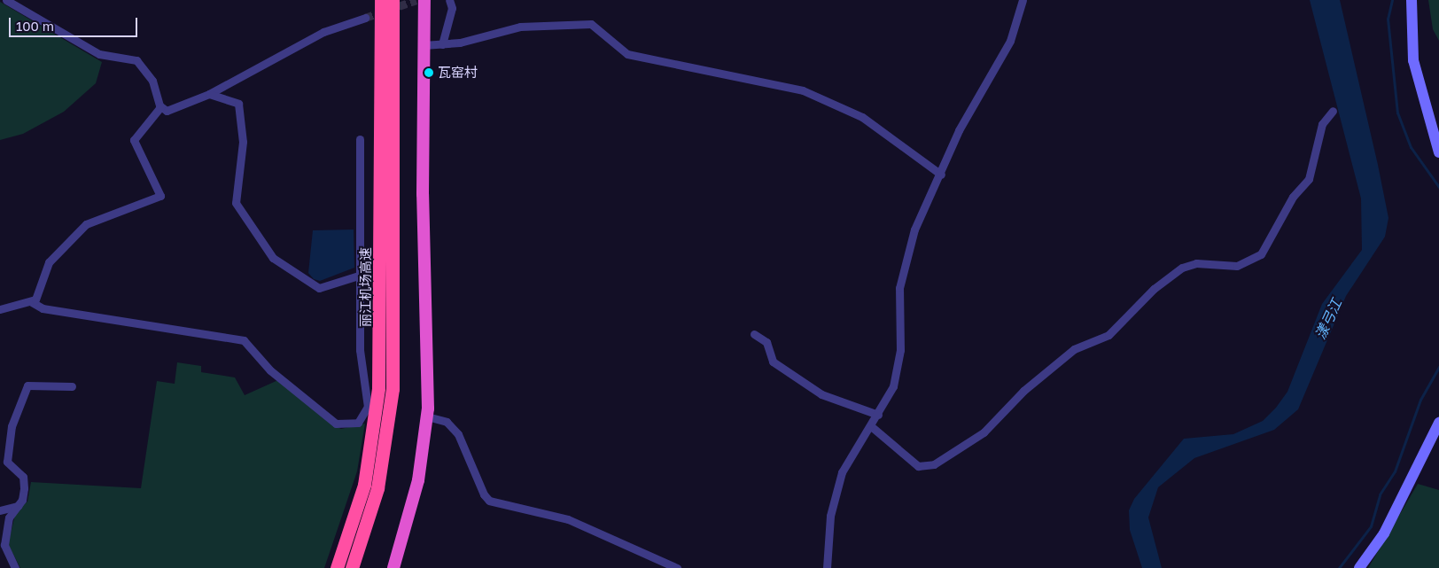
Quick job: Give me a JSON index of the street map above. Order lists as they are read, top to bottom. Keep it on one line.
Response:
{"streets":{"highway":["丽江机场高速"]},"water":["漾弓江"],"places":["瓦窑村"],"scale_bar":"100 m"}
